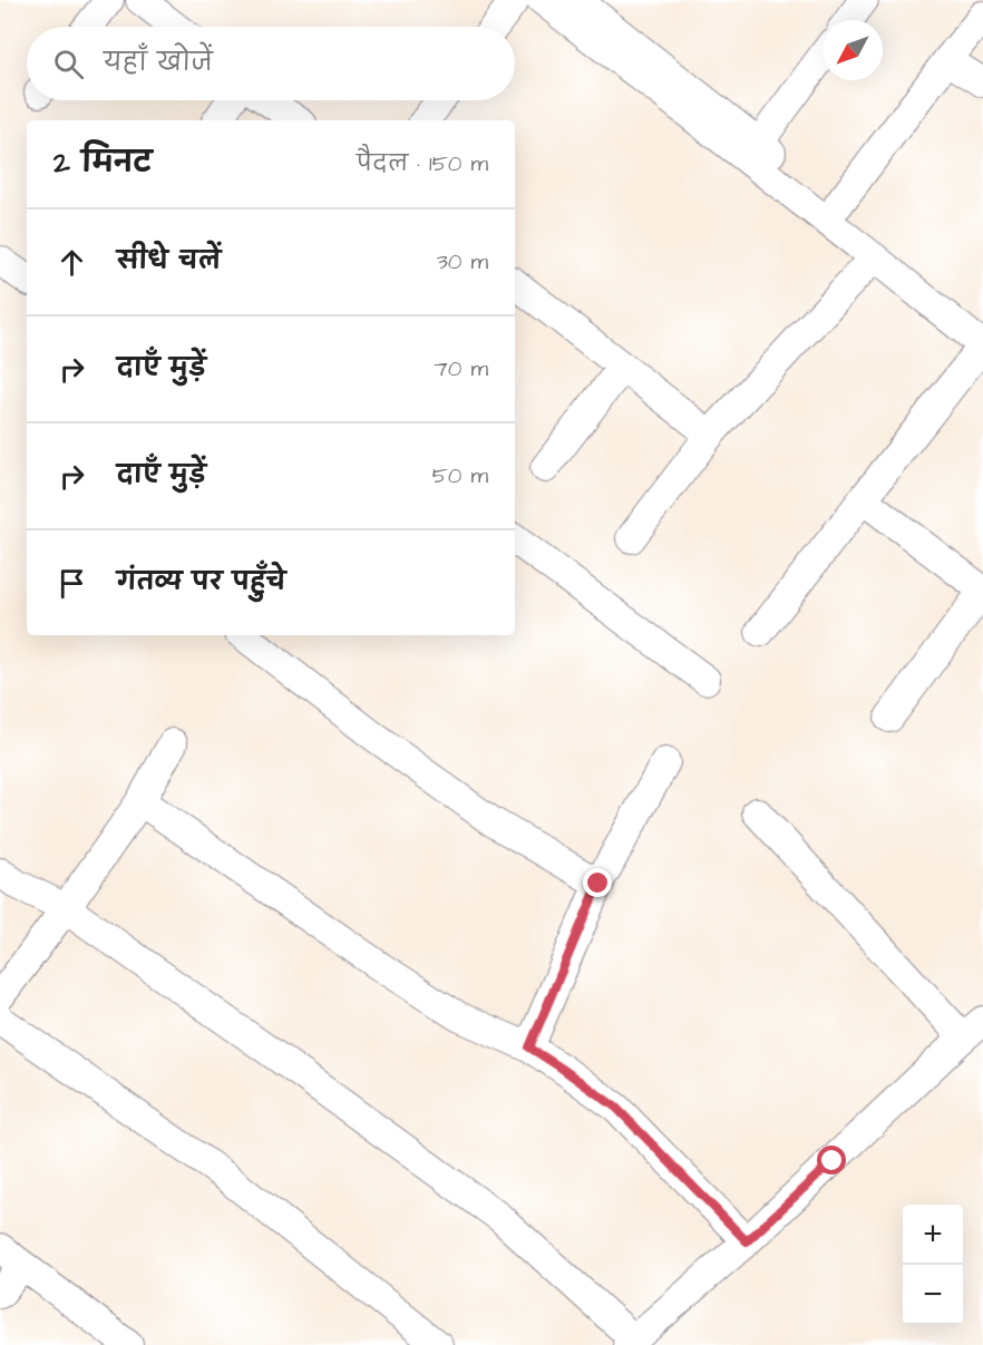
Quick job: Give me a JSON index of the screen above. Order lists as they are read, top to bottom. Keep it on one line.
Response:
{"north":"bottom left","page":{"search":"यहाँ खोजें","heading":["2 मिनट","पैदल · 150 m"],"list":[["सीधे चलें","30 m"],["दाएँ मुड़ें","70 m"],["दाएँ मुड़ें","50 m"],"गंतव्य पर पहुँचे"],"map_buttons":["+","−"]}}
